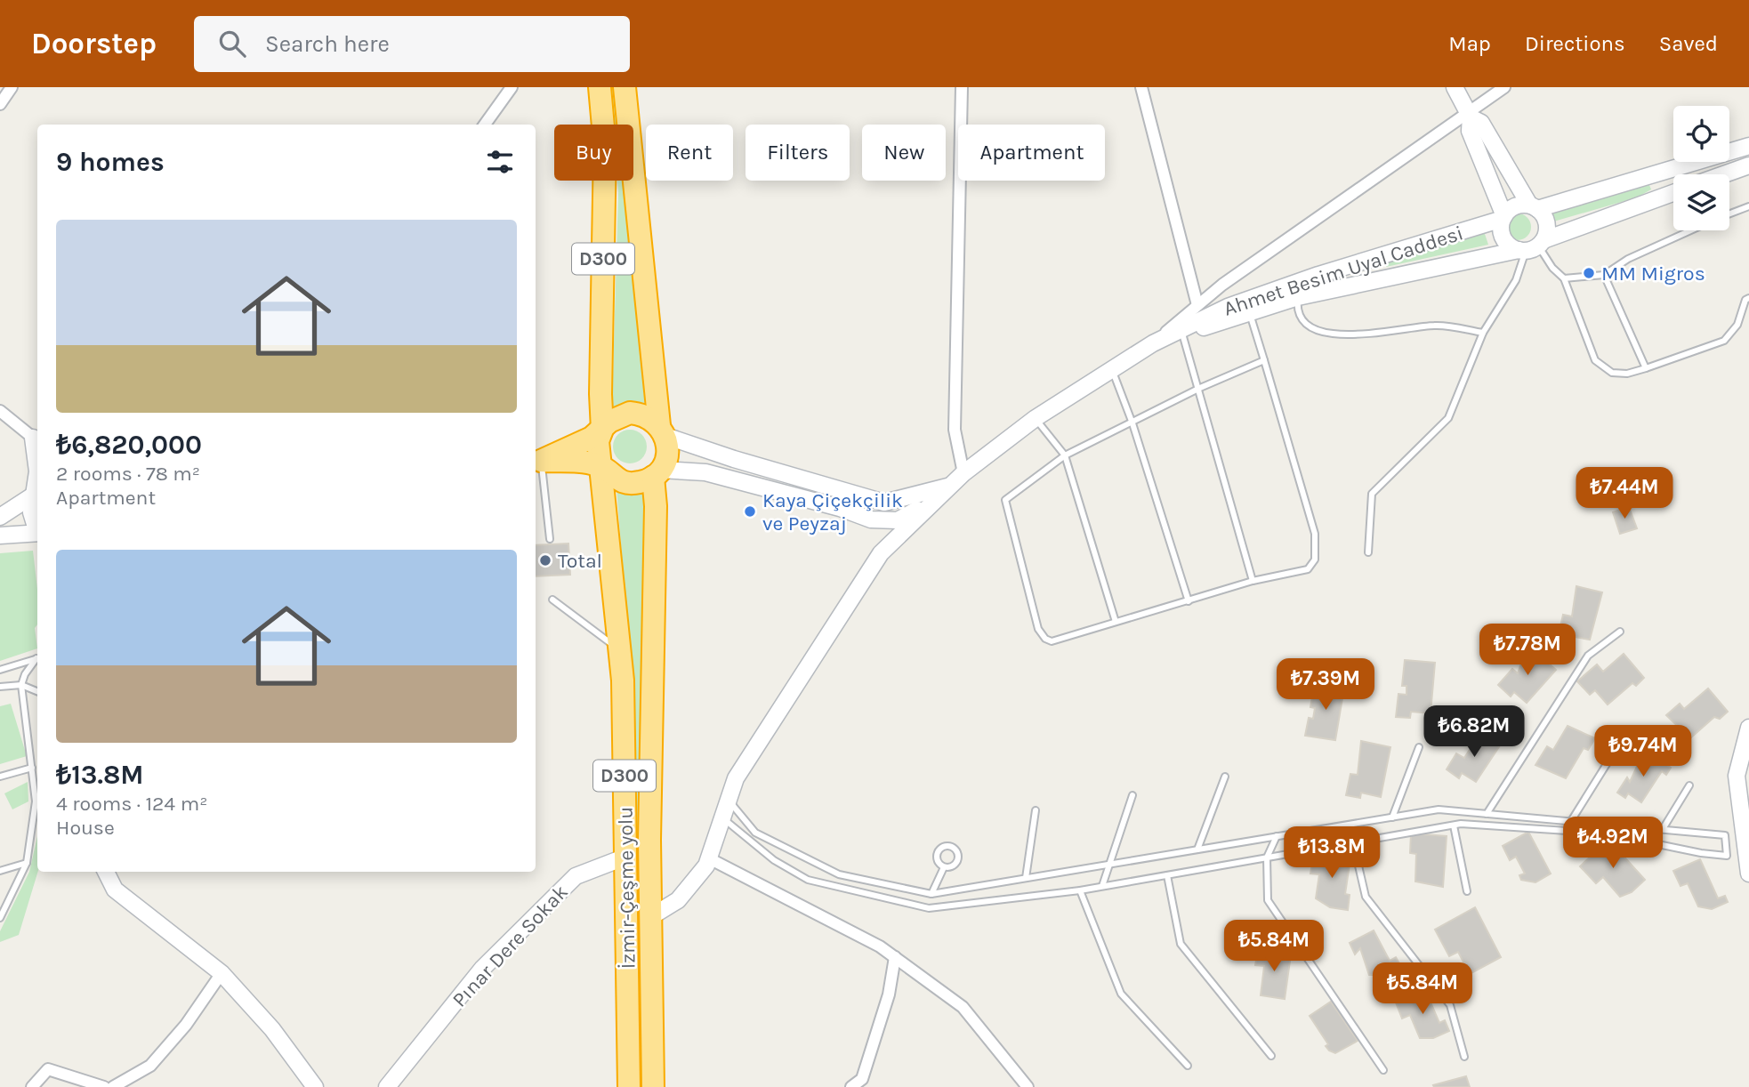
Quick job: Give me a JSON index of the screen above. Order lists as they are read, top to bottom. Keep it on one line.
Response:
{"streets":{"highway":["D300","İzmir-Çeşme yolu"],"main road":["Ahmet Besim Uyal Caddesi","Pınar Dere Sokak"]},"crossings":[["D300","İzmir-Çeşme yolu"],["İzmir-Çeşme yolu","Pınar Dere Sokak"]],"places":["MM Migros","Kaya Çiçekçilik ve Peyzaj","Total"],"page":{"header":"Doorstep","search":"Search here","nav":["Map","Directions","Saved"],"chip":["Buy","Rent","Filters","New","Apartment"],"heading":"9 homes","list":[{"name":"₺6,820,000","note":"2 rooms · 78 m² · Apartment"},{"name":"₺13.8M","note":"4 rooms · 124 m² · House"}],"price":["₺7.44M","₺7.78M","₺7.39M","₺6.82M","₺9.74M","₺4.92M","₺13.8M","₺5.84M","₺5.84M"]}}
